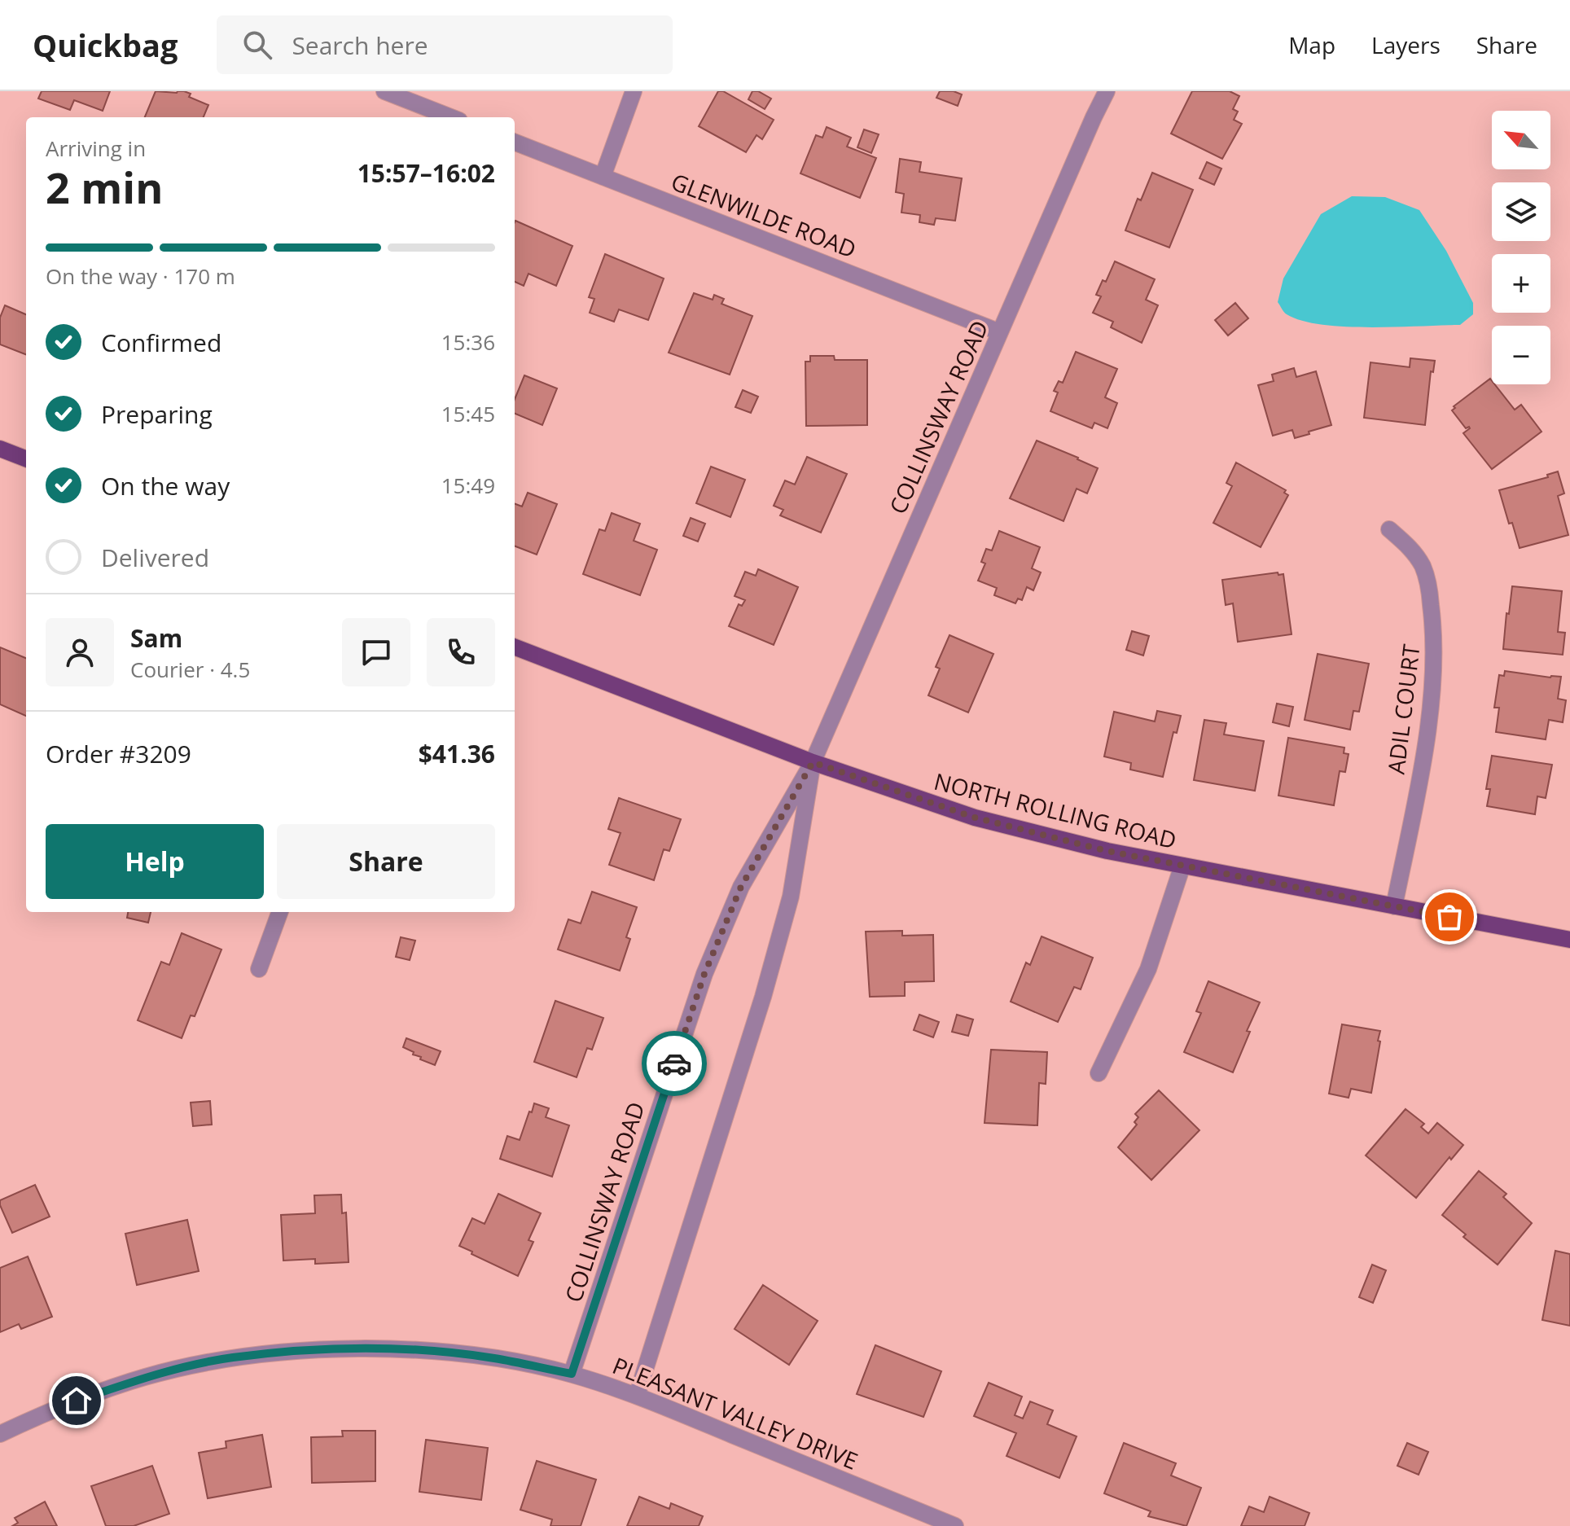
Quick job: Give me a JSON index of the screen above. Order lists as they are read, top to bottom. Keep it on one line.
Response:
{"streets":{"main road":["NORTH ROLLING ROAD"],"street":["GLENWILDE ROAD","COLLINSWAY ROAD","ADIL COURT","PLEASANT VALLEY DRIVE"]},"crossings":[["GLENWILDE ROAD","COLLINSWAY ROAD"],["COLLINSWAY ROAD","NORTH ROLLING ROAD"],["COLLINSWAY ROAD","PLEASANT VALLEY DRIVE"],["ADIL COURT","NORTH ROLLING ROAD"]],"north":"top left","page":{"header":"Quickbag","search":"Search here","nav":["Map","Layers","Share"],"map_buttons":["+","−"],"heading":["2 min","Arriving in","15:57–16:02"],"panel":["Sam","Courier · 4.5","Order #3209","$41.36"],"bar":"On the way · 170 m","list":[["Confirmed","15:36"],["Preparing","15:45"],["On the way","15:49"],"Delivered"],"buttons":["Help","Share"]}}
